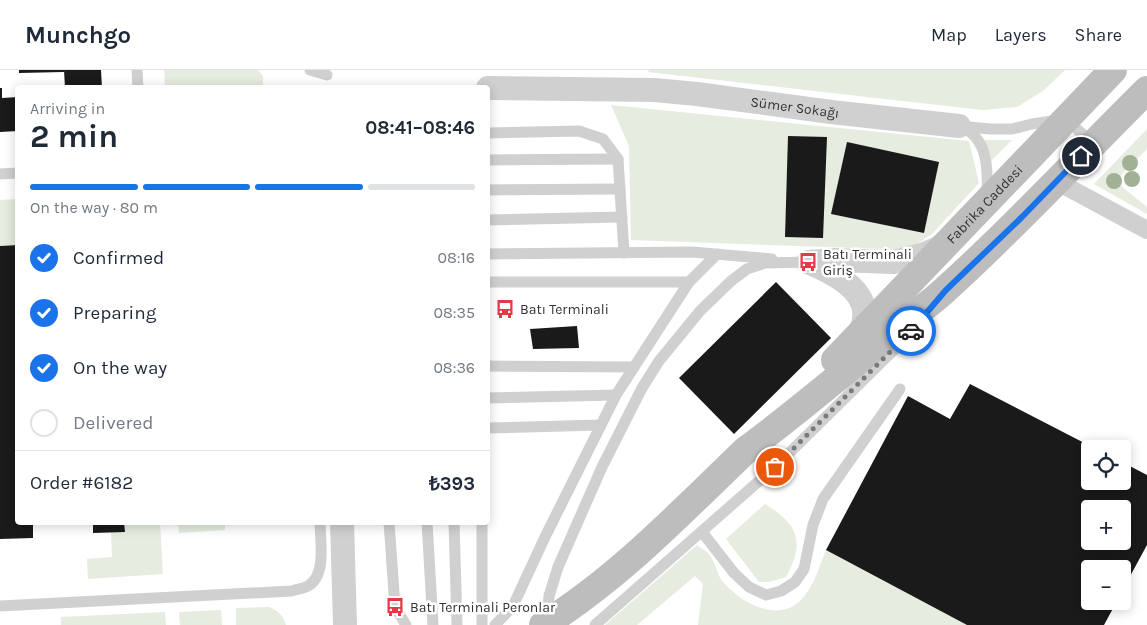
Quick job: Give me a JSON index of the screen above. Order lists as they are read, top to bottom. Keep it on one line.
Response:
{"streets":{"main road":["Fabrika Caddesi"],"street":["Sümer Sokağı"]},"crossings":[["Sümer Sokağı","Fabrika Caddesi"]],"places":{"bus stop":["Batı Terminali Giriş","Batı Terminali","Batı Terminali Peronlar"]},"page":{"header":"Munchgo","nav":["Map","Layers","Share"],"heading":["2 min","Arriving in","08:41–08:46"],"panel":["Order #6182","₺393"],"bar":"On the way · 80 m","list":[["Confirmed","08:16"],["Preparing","08:35"],["On the way","08:36"],"Delivered"],"map_buttons":["+","−"]}}
